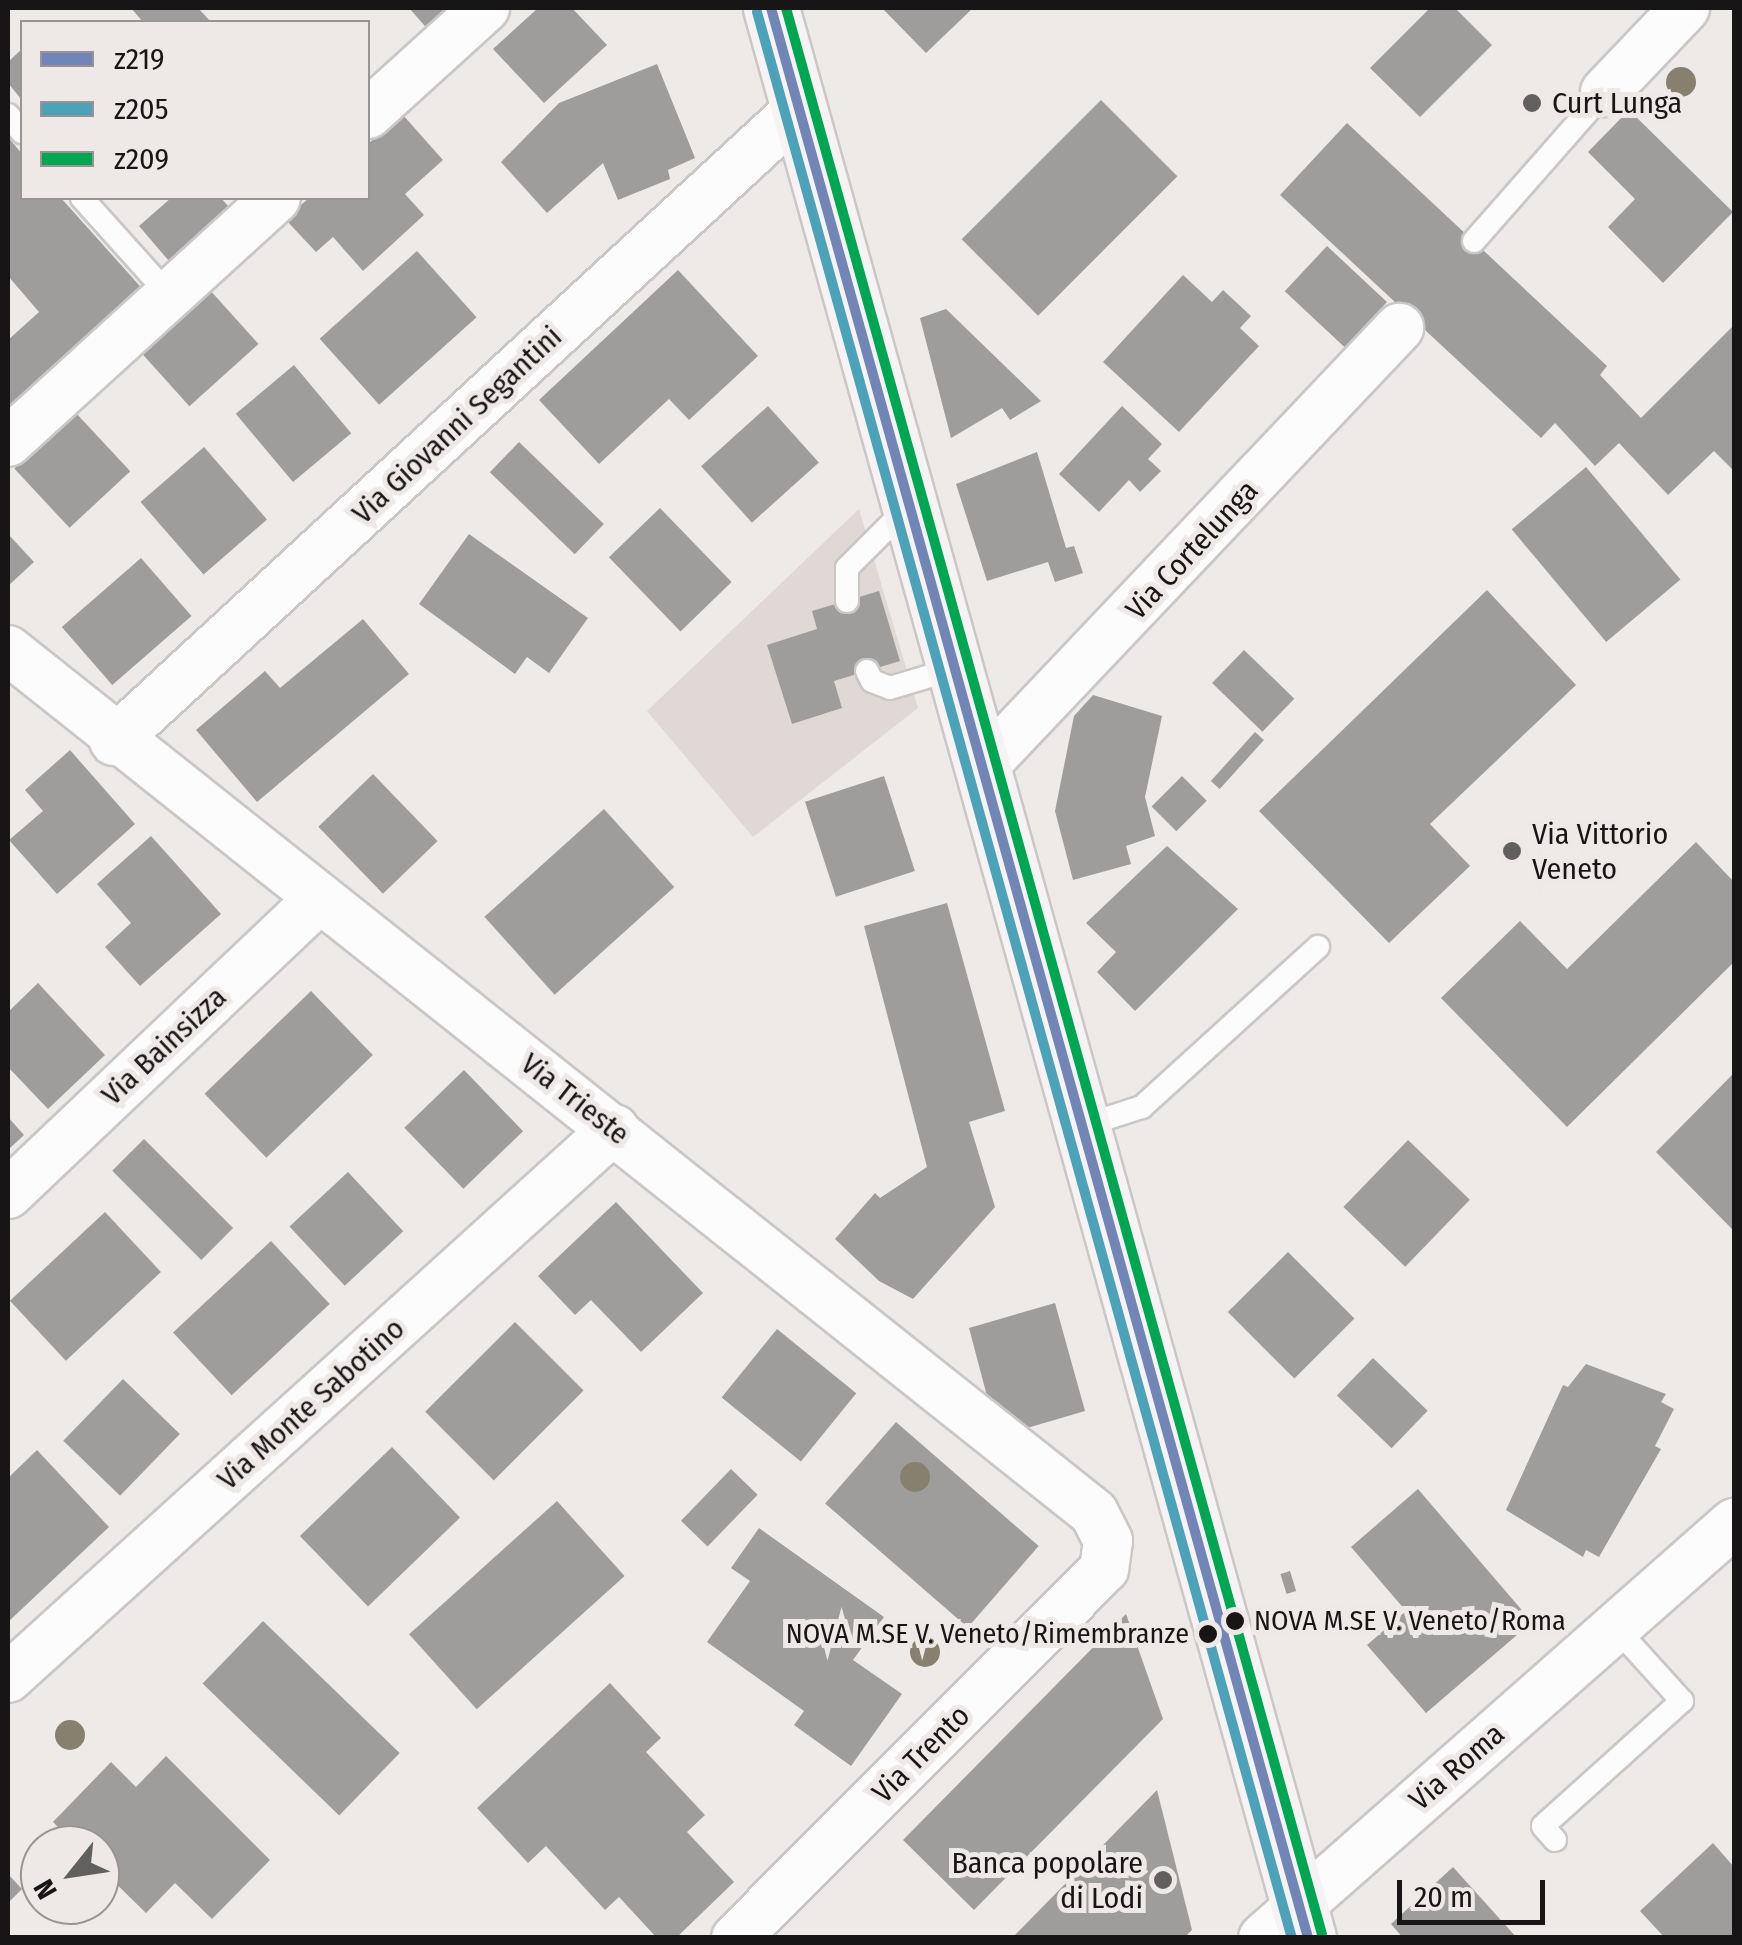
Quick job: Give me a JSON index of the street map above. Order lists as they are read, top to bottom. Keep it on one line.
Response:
{"streets":{"street":["Via Giovanni Segantini","Via Cortelunga","Via Bainsizza","Via Trieste","Via Monte Sabotino","Via Trento","Via Roma"]},"crossings":[["Via Giovanni Segantini","Via Trieste"],["Via Bainsizza","Via Trieste"],["Via Trieste","Via Monte Sabotino"],["Via Trieste","Via Trento"]],"places":["Curt Lunga","Via Vittorio Veneto","NOVA M.SE V. Veneto/Roma","NOVA M.SE V. Veneto/Rimembranze","Banca popolare di Lodi"],"lines":["transit line z219","transit line z209","transit line z205"],"legend":["z219","z205","z209"],"scale_bar":"20 m","north":"bottom left"}
